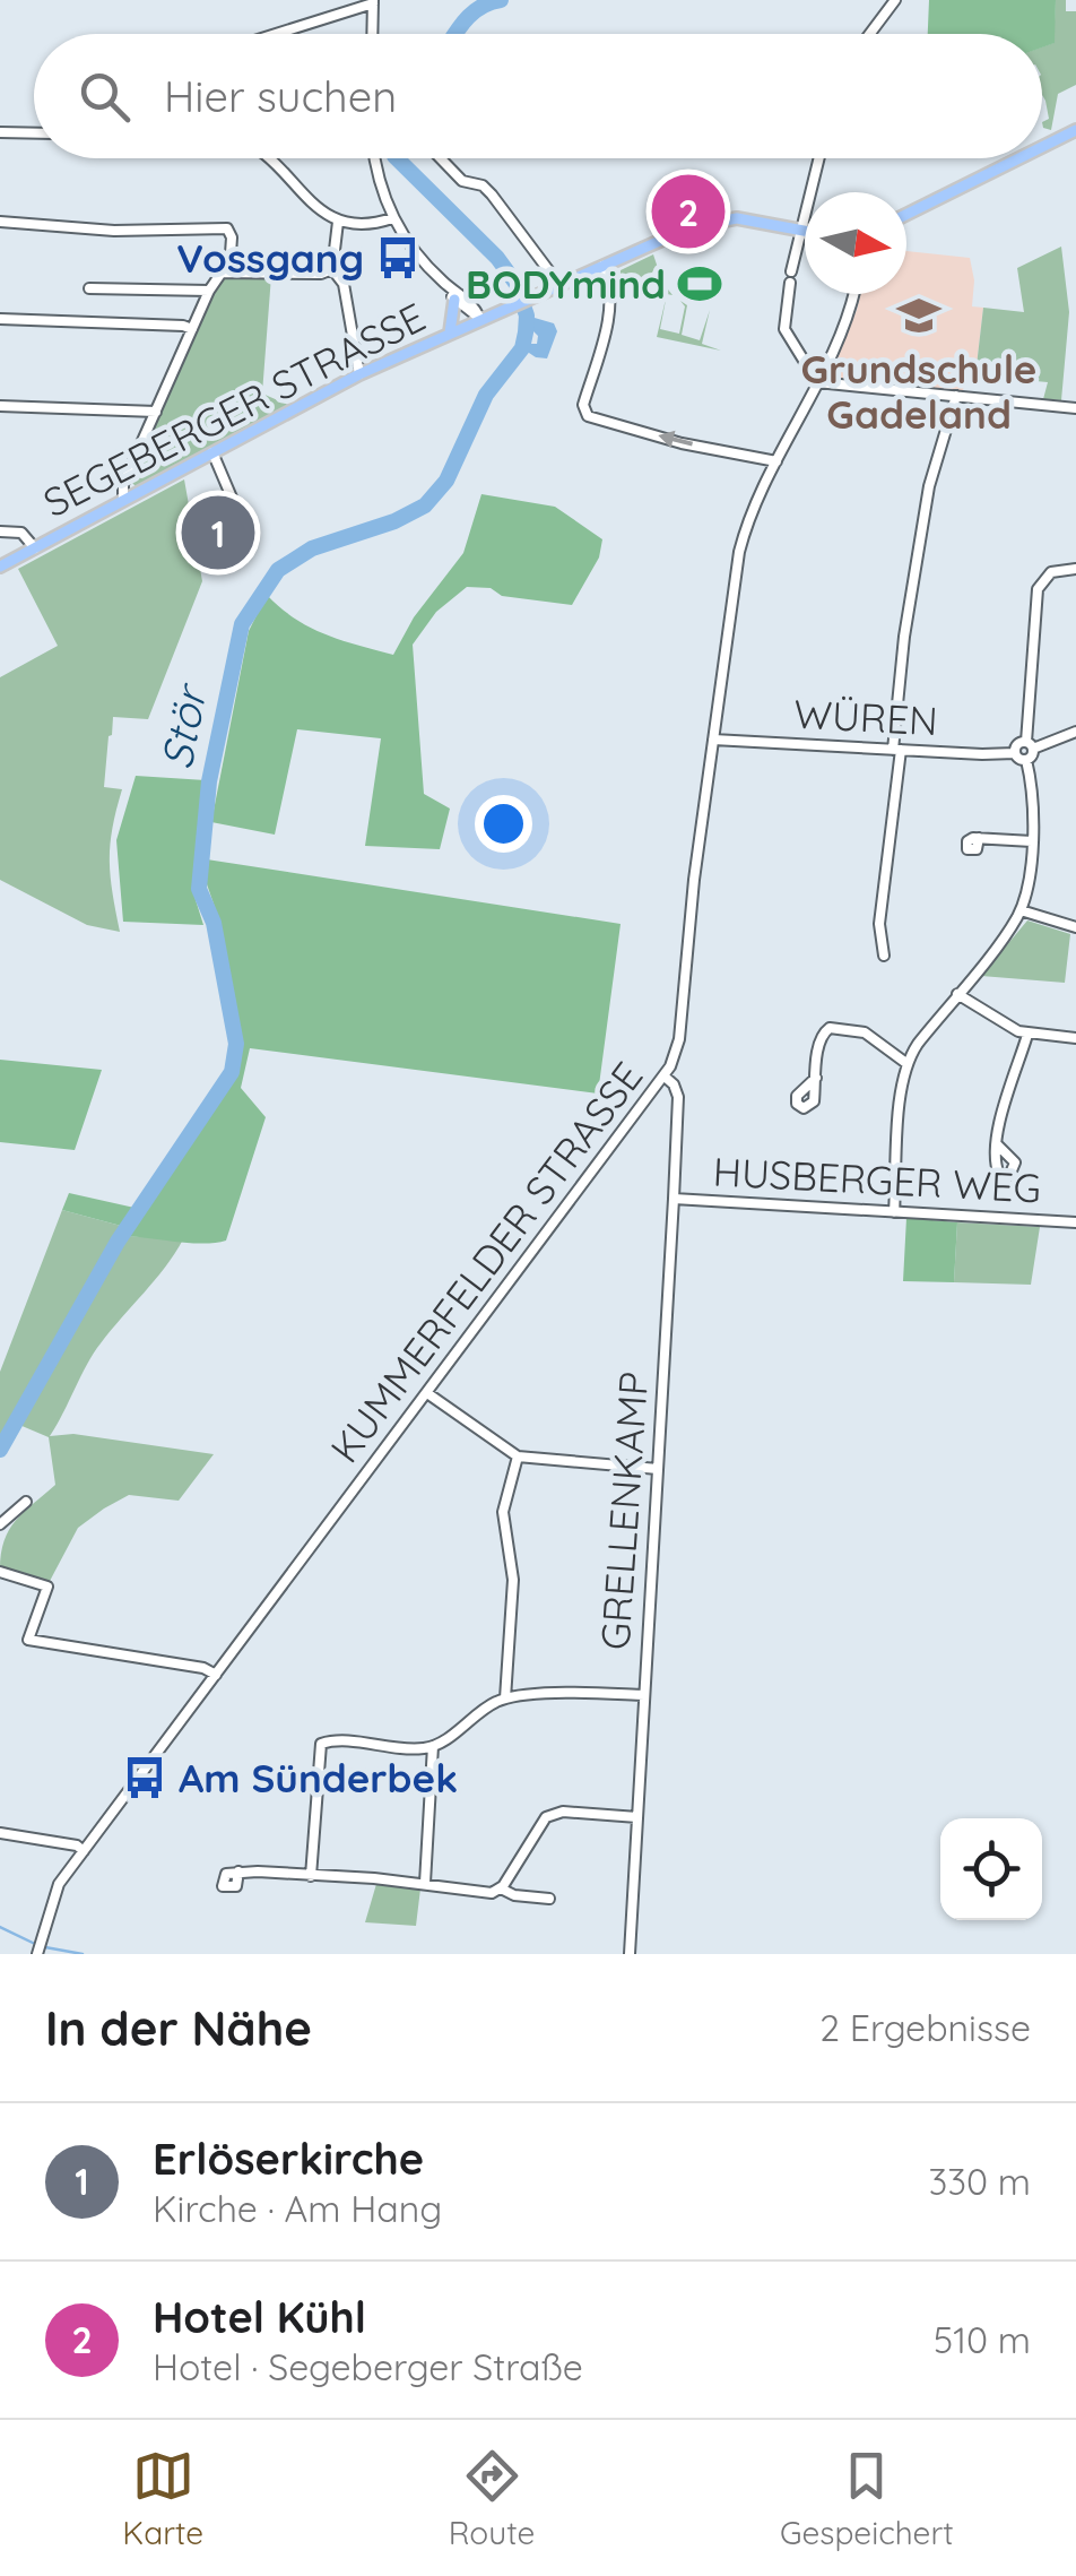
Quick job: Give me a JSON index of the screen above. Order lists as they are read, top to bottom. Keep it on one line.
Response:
{"streets":{"main road":["SEGEBERGER STRASSE"],"street":["WÜREN","HUSBERGER WEG","KUMMERFELDER STRASSE","GRELLENKAMP"]},"crossings":[["WÜREN","KUMMERFELDER STRASSE"],["HUSBERGER WEG","GRELLENKAMP"],["KUMMERFELDER STRASSE","GRELLENKAMP"]],"water":["Stör"],"places":{"bus stop":["Vossgang","Am Sünderbek"],"sports":["BODYmind"],"school or university":["Grundschule Gadeland"]},"north":"right","page":{"search":"Hier suchen","pins":["2","1"],"heading":["In der Nähe","2 Ergebnisse"],"list":[{"mark":"1","name":"Erlöserkirche","note":"Kirche · Am Hang","value":"330 m"},{"mark":"2","name":"Hotel Kühl","note":"Hotel · Segeberger Straße","value":"510 m"}],"nav":["Karte","Route","Gespeichert"]}}
